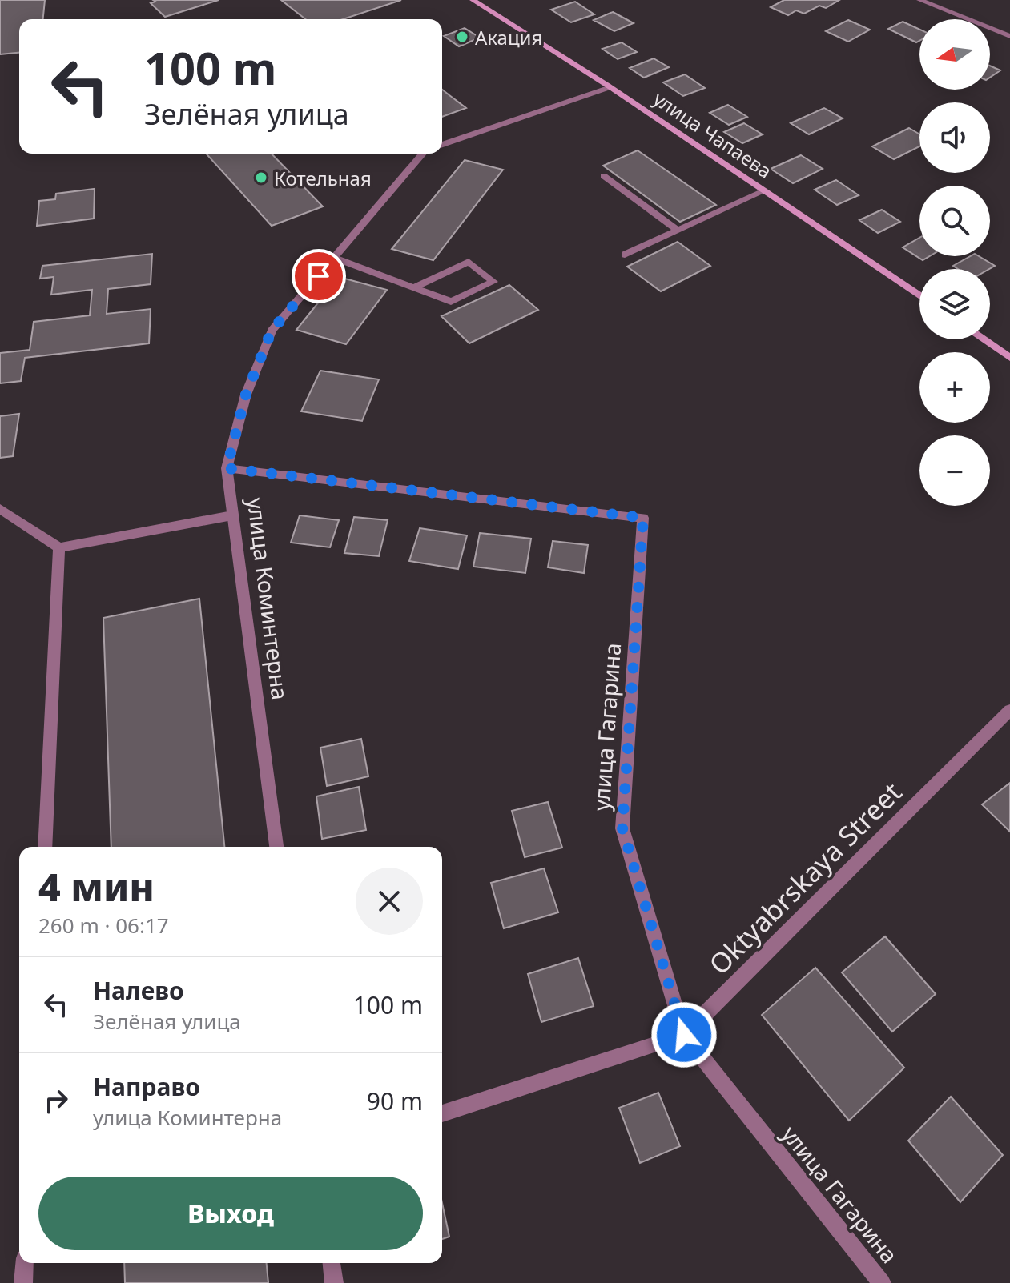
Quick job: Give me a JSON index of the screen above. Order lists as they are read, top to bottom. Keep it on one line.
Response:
{"streets":{"main road":["улица Чапаева"],"street":["улица Коминтерна","улица Гагарина","Oktyabrskaya Street"]},"crossings":[["улица Коминтерна","улица Гагарина"],["улица Гагарина","Oktyabrskaya Street"]],"places":["Акация","Котельная"],"north":"left","page":{"map_buttons":["+","−"],"turn":["100 m","Зелёная улица"],"heading":["4 мин","260 m · 06:17"],"list":[{"name":"Налево","note":"Зелёная улица","value":"100 m"},{"name":"Направо","note":"улица Коминтерна","value":"90 m"}],"buttons":"Выход"}}
